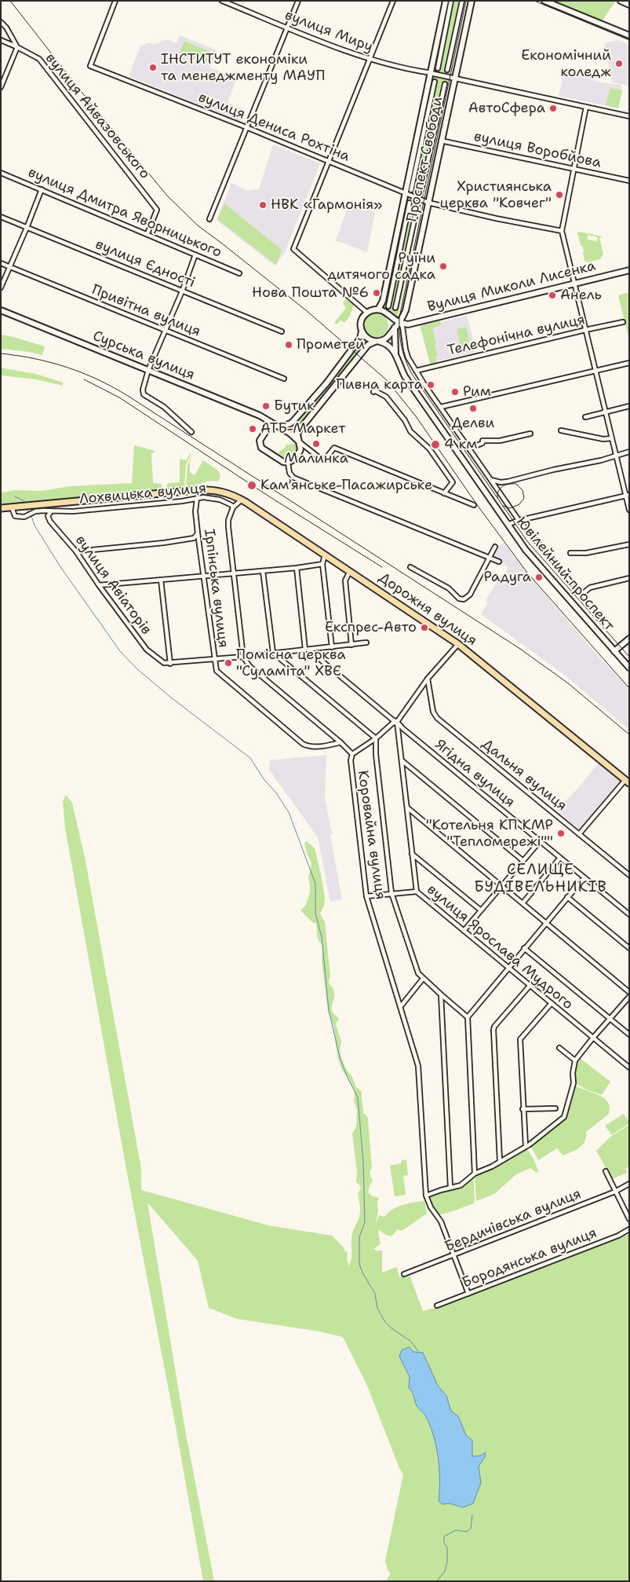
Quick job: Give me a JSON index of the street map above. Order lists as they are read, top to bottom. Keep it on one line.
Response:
{"streets":{"main road":["Проспект Свободи","Вулиця Миколи Лисенка","Сурська вулиця","Ювілейний проспект","Дорожня вулиця"],"street":["вулиця Миру","вулиця Айвазовського","вулиця Дениса Рохтіна","вулиця Воробйова","вулиця Дмитра Яворницького","вулиця Єдності","Привітна вулиця","Телефонічна вулиця","Лохвицька вулиця","вулиця Авіаторів","Ірпінська вулиця","Ягідна вулиця","Дальня вулиця","Коровайна вулиця","вулиця Ярослава Мудрого","Бердичівська вулиця","Бородянська вулиця"]},"crossings":[["вулиця Миру","Проспект Свободи"],["вулиця Айвазовського","вулиця Дмитра Яворницького"],["вулиця Дениса Рохтіна","Проспект Свободи"],["вулиця Воробйова","Проспект Свободи"],["Проспект Свободи","Вулиця Миколи Лисенка"],["Проспект Свободи","Ювілейний проспект"],["Лохвицька вулиця","вулиця Авіаторів"],["Лохвицька вулиця","Ірпінська вулиця"],["Лохвицька вулиця","Дорожня вулиця"],["Ірпінська вулиця","Коровайна вулиця"],["Ягідна вулиця","вулиця Ярослава Мудрого"],["Коровайна вулиця","Бердичівська вулиця"],["Коровайна вулиця","Бородянська вулиця"]],"districts":["СЕЛИЩЕ БУДІВЕЛЬНИКІВ"],"places":["Економічний коледж","ІНСТИТУТ економіки та менеджменту МАУП","АвтоСфера","Християнська церква \"Ковчег\"","НВК «Гармонія»","Руїни дитячого садка","Нова Пошта №6","Анель","Прометей","Пивна карта","Рим","Бутик","Делви","АТБ-Маркет","Малинка","4 км","Кам'янське-Пасажирське","Радуга","Експрес-Авто","Помісна церква \"Суламіта\" ХВЄ","\"Котельня КП КМР \"Тепломережi\"\""]}
